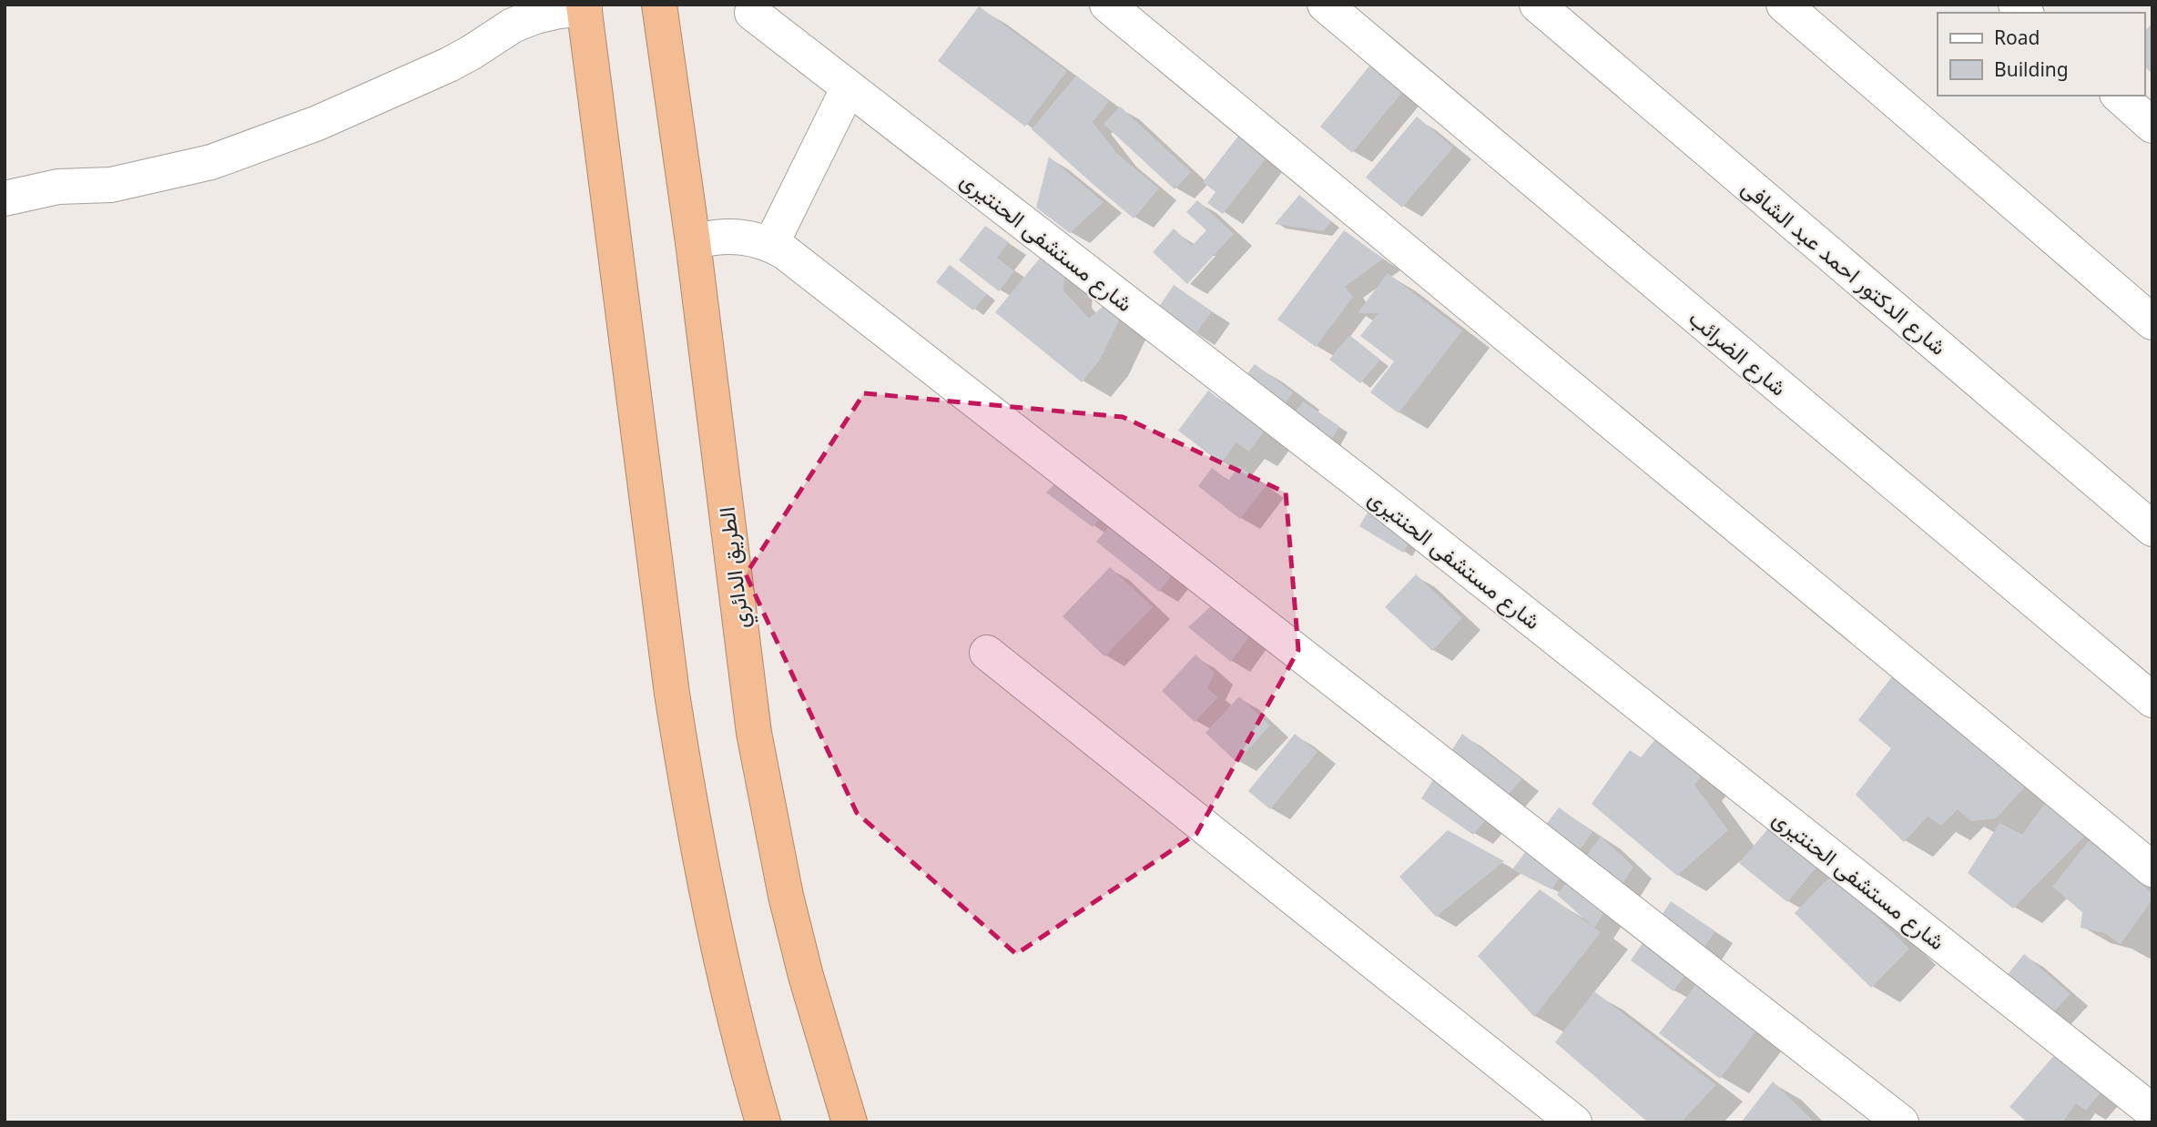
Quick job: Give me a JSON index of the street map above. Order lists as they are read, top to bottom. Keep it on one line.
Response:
{"streets":{"highway":["الطريق الدائري"],"street":["شارع مستشفى الحنتيرى","شارع الدكتور احمد عبد الشافى","شارع الضرائب"]},"legend":["Road","Building"]}
